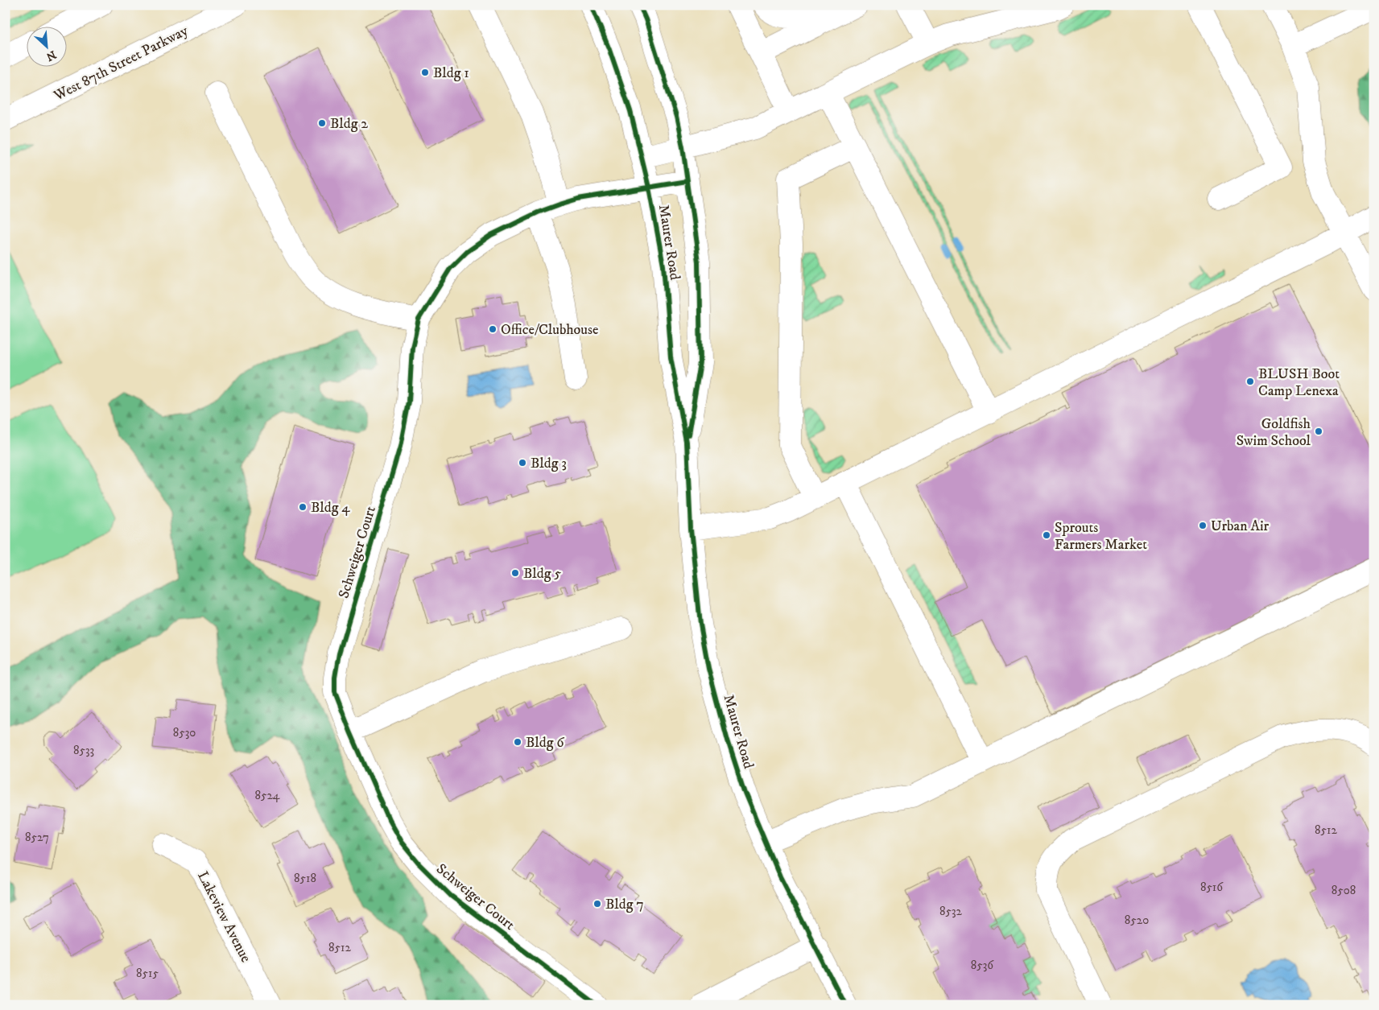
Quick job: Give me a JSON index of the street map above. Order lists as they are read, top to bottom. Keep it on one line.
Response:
{"streets":{"street":["West 87th Street Parkway","Maurer Road","Schweiger Court","Lakeview Avenue"]},"crossings":[["Maurer Road","Schweiger Court"]],"places":["Bldg 1","Bldg 2","Office/Clubhouse","BLUSH Boot Camp Lenexa","Goldfish Swim School","Bldg 3","Bldg 4","Urban Air","Sprouts Farmers Market","Bldg 5","Bldg 6","Bldg 7"],"house_numbers":["8530","8533","8524","8512","8527","8518","8516","8508","8532","8520","8512","8536","8515"],"north":"bottom right"}
